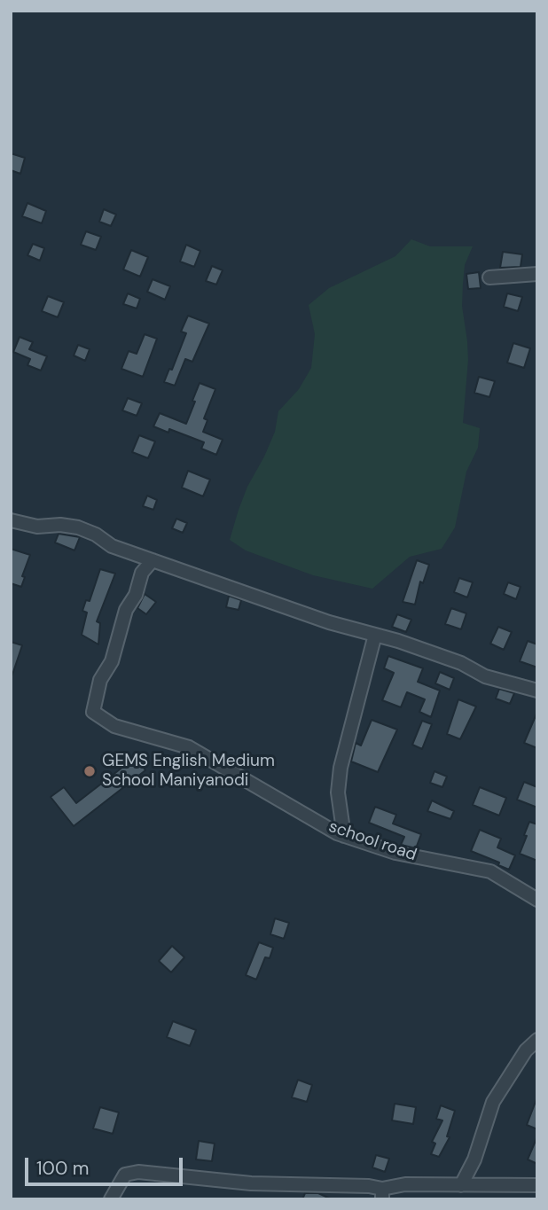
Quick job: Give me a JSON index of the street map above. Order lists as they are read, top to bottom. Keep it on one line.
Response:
{"streets":{"street":["school road"]},"places":["GEMS English Medium School Maniyanodi"],"scale_bar":"100 m"}
